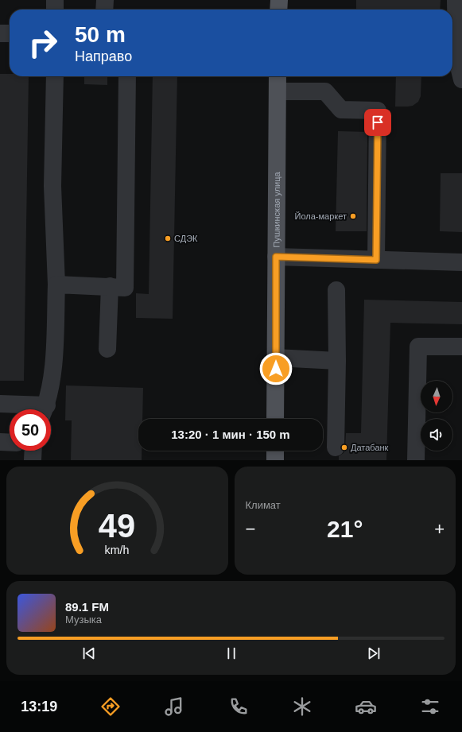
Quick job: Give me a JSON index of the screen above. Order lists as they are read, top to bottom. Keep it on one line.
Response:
{"streets":{"main road":["Пушкинская улица"]},"places":["Йола-маркет","СДЭК","Датабанк"],"north":"bottom","page":{"turn":["50 m","Направо"],"limit":"50","trip":"13:20 · 1 мин · 150 m","tile":"Климат","heat":["−","21°","+"],"song":["89.1 FM","Музыка"],"tabs":"13:19","gauge":["49","km/h"]}}
